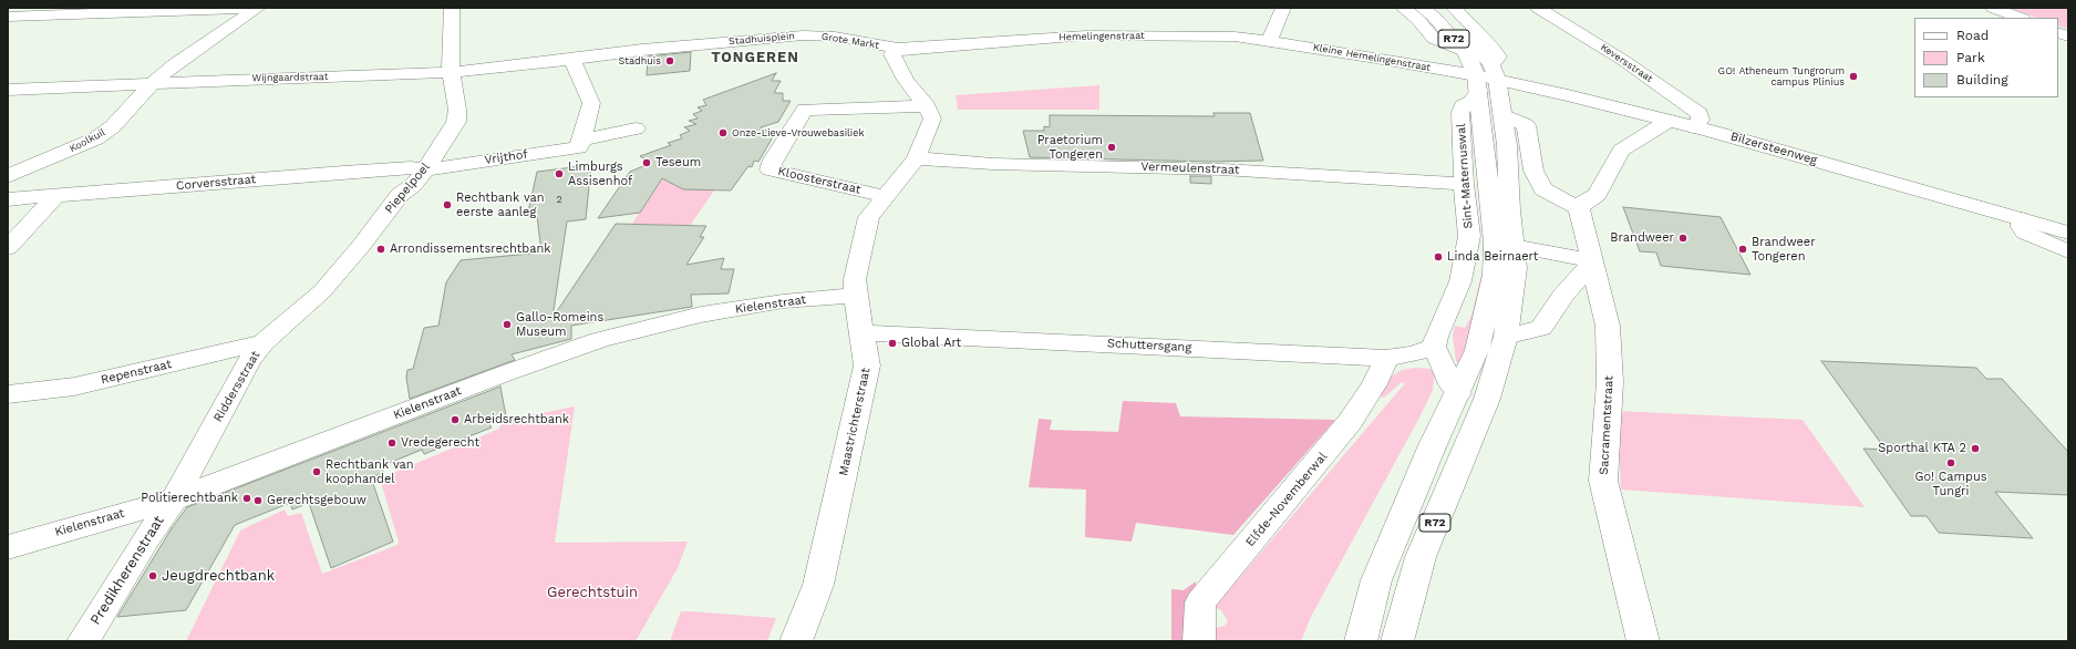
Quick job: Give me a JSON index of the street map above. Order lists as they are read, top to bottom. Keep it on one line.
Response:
{"streets":{"street":["Hemelingenstraat","Stadhuisplein","R72","Grote Markt","Kleine Hemelingenstraat","Keversstraat","Wijngaardstraat","Koolkuil","Bilzersteenweg","Vrijthof","Vermeulenstraat","Sint-Maternuswal","Kloosterstraat","Corversstraat","Piepelpoel","Kielenstraat","Schuttersgang","Repenstraat","Riddersstraat","Maastrichterstraat","Sacramentstraat","Elfde-Novemberwal","Predikherenstraat"]},"crossings":[["Hemelingenstraat","Grote Markt"],["Hemelingenstraat","Kleine Hemelingenstraat"],["Stadhuisplein","Grote Markt"],["Stadhuisplein","Wijngaardstraat"],["R72","Kleine Hemelingenstraat"],["R72","Bilzersteenweg"],["R72","Sint-Maternuswal"],["Kleine Hemelingenstraat","Bilzersteenweg"],["Kleine Hemelingenstraat","Sint-Maternuswal"],["Keversstraat","Bilzersteenweg"],["Wijngaardstraat","Koolkuil"],["Wijngaardstraat","Piepelpoel"],["Bilzersteenweg","Sint-Maternuswal"],["Vrijthof","Corversstraat"],["Vrijthof","Piepelpoel"],["Vermeulenstraat","Sint-Maternuswal"],["Vermeulenstraat","Maastrichterstraat"],["Sint-Maternuswal","Schuttersgang"],["Kloosterstraat","Maastrichterstraat"],["Corversstraat","Piepelpoel"],["Piepelpoel","Riddersstraat"],["Kielenstraat","Riddersstraat"],["Kielenstraat","Maastrichterstraat"],["Kielenstraat","Predikherenstraat"],["Schuttersgang","Maastrichterstraat"],["Schuttersgang","Elfde-Novemberwal"],["Repenstraat","Riddersstraat"],["Riddersstraat","Predikherenstraat"]],"districts":["TONGEREN"],"parks":["Gerechtstuin"],"places":["Stadhuis","GO! Atheneum Tungrorum campus Plinius","Onze-Lieve-Vrouwebasiliek","Praetorium Tongeren","Teseum","Limburgs Assisenhof","Rechtbank van eerste aanleg","Brandweer","Arrondissementsrechtbank","Brandweer Tongeren","Linda Beirnaert","Gallo-Romeins Museum","Global Art","Arbeidsrechtbank","Vredegerecht","Sporthal KTA 2","Go! Campus Tungri","Rechtbank van koophandel","Politierechtbank","Gerechtsgebouw","Jeugdrechtbank"],"house_numbers":["2"],"legend":["Road","Park","Building"]}
